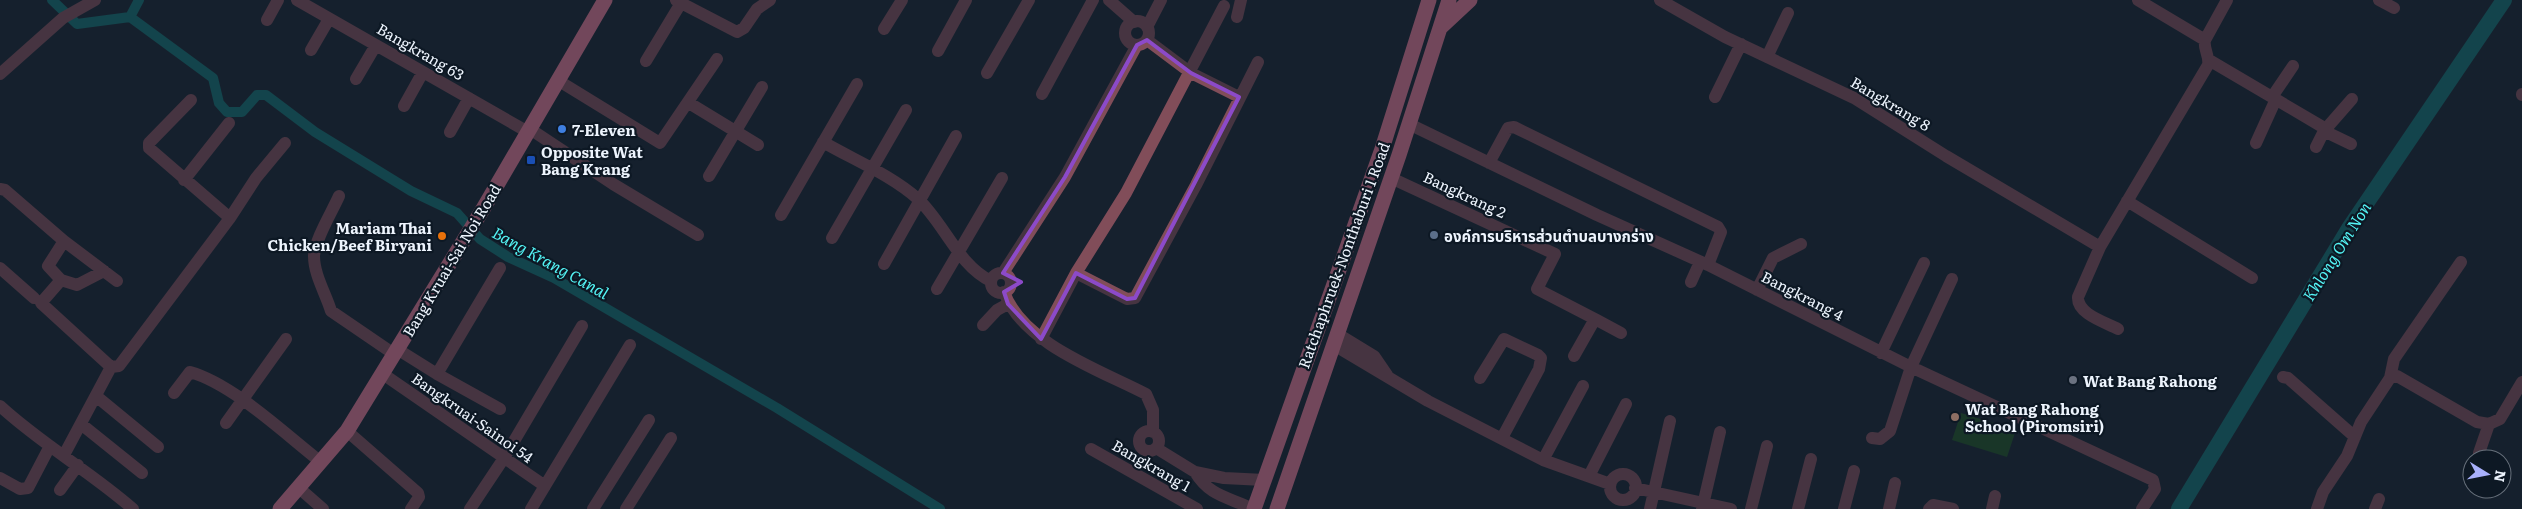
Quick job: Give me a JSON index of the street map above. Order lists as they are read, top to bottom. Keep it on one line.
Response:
{"streets":{"main road":["Ratchaphruek-Nonthaburi 1 Road","Bang Kruai-Sai Noi Road"],"street":["Bangkrang 63","Bangkrang 8","Bangkrang 2","Bangkrang 4","Bangkruai-Sainoi 54","Bangkrang 1"]},"crossings":[["Bangkrang 63","Bang Kruai-Sai Noi Road"],["Bangkrang 2","Ratchaphruek-Nonthaburi 1 Road"],["Ratchaphruek-Nonthaburi 1 Road","Bangkrang 4"],["Bang Kruai-Sai Noi Road","Bangkruai-Sainoi 54"]],"water":["Khlong Om Non","Bang Krang Canal"],"places":{"other":["7-Eleven","องค์การบริหารส่วนตำบลบางกร่าง","Mariam Thai Chicken/Beef Biryani","Wat Bang Rahong","Wat Bang Rahong School (Piromsiri)"],"transit":["Opposite Wat Bang Krang"]},"north":"right"}
